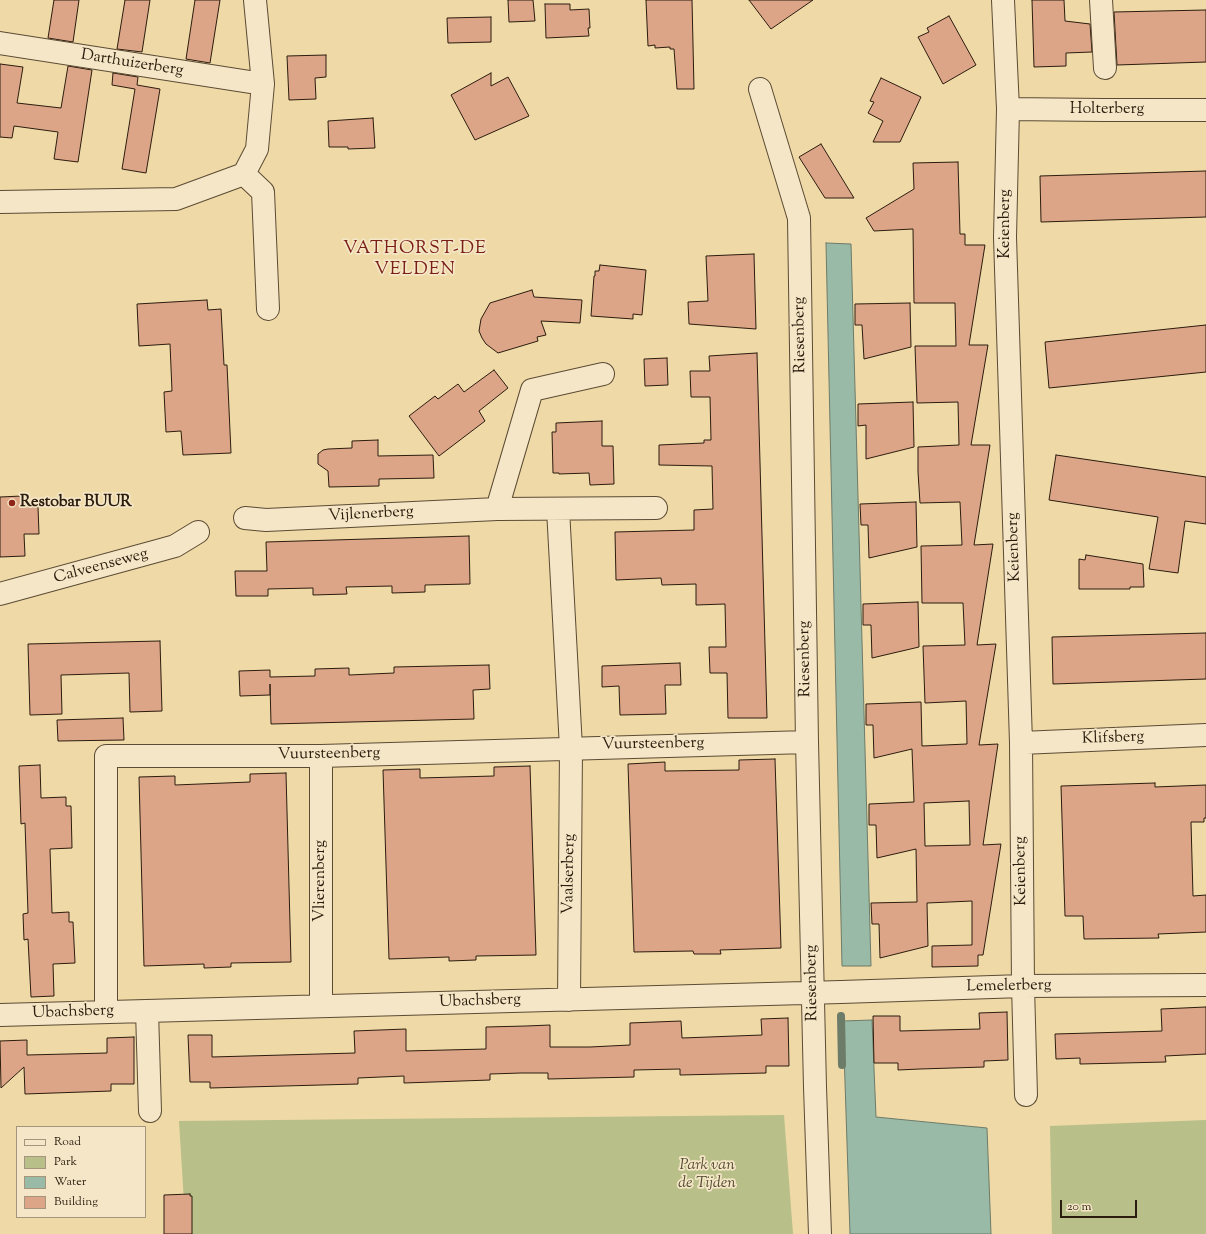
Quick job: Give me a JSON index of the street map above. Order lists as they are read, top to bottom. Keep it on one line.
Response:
{"streets":{"street":["Darthuizerberg","Holterberg","Keienberg","Riesenberg","Vijlenerberg","Calveenseweg","Klifsberg","Vuursteenberg","Vaalserberg","Vlierenberg","Lemelerberg","Ubachsberg"]},"crossings":[["Holterberg","Keienberg"],["Keienberg","Klifsberg"],["Keienberg","Lemelerberg"],["Riesenberg","Vuursteenberg"],["Riesenberg","Lemelerberg"],["Riesenberg","Ubachsberg"],["Vuursteenberg","Vaalserberg"],["Vuursteenberg","Vlierenberg"],["Vuursteenberg","Ubachsberg"],["Vaalserberg","Ubachsberg"],["Vlierenberg","Ubachsberg"],["Lemelerberg","Ubachsberg"]],"districts":["VATHORST-DE VELDEN"],"parks":["Park van de Tijden"],"places":["Restobar BUUR"],"legend":["Road","Park","Water","Building"],"scale_bar":"20 m"}
